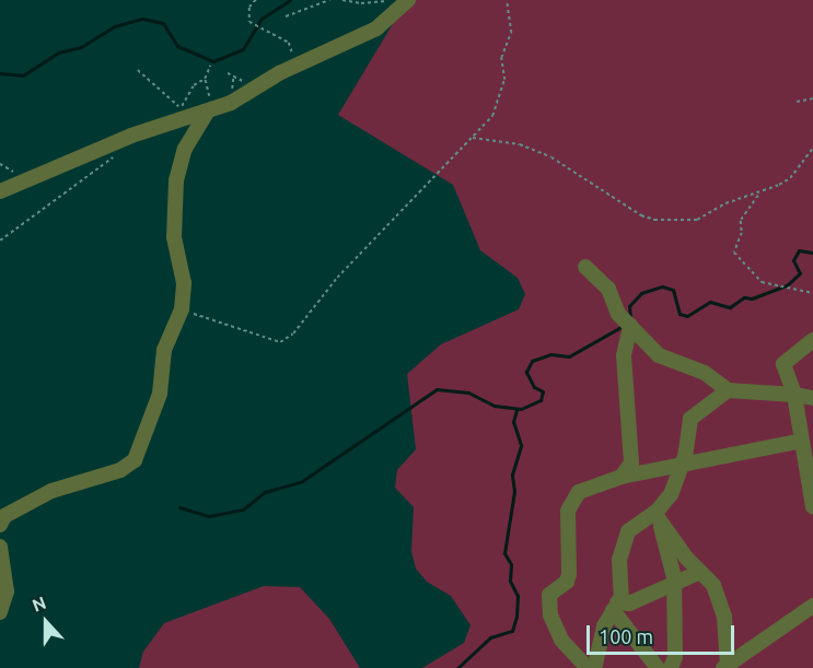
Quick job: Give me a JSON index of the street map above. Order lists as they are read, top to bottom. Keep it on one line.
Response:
{"scale_bar":"100 m","north":"top"}
